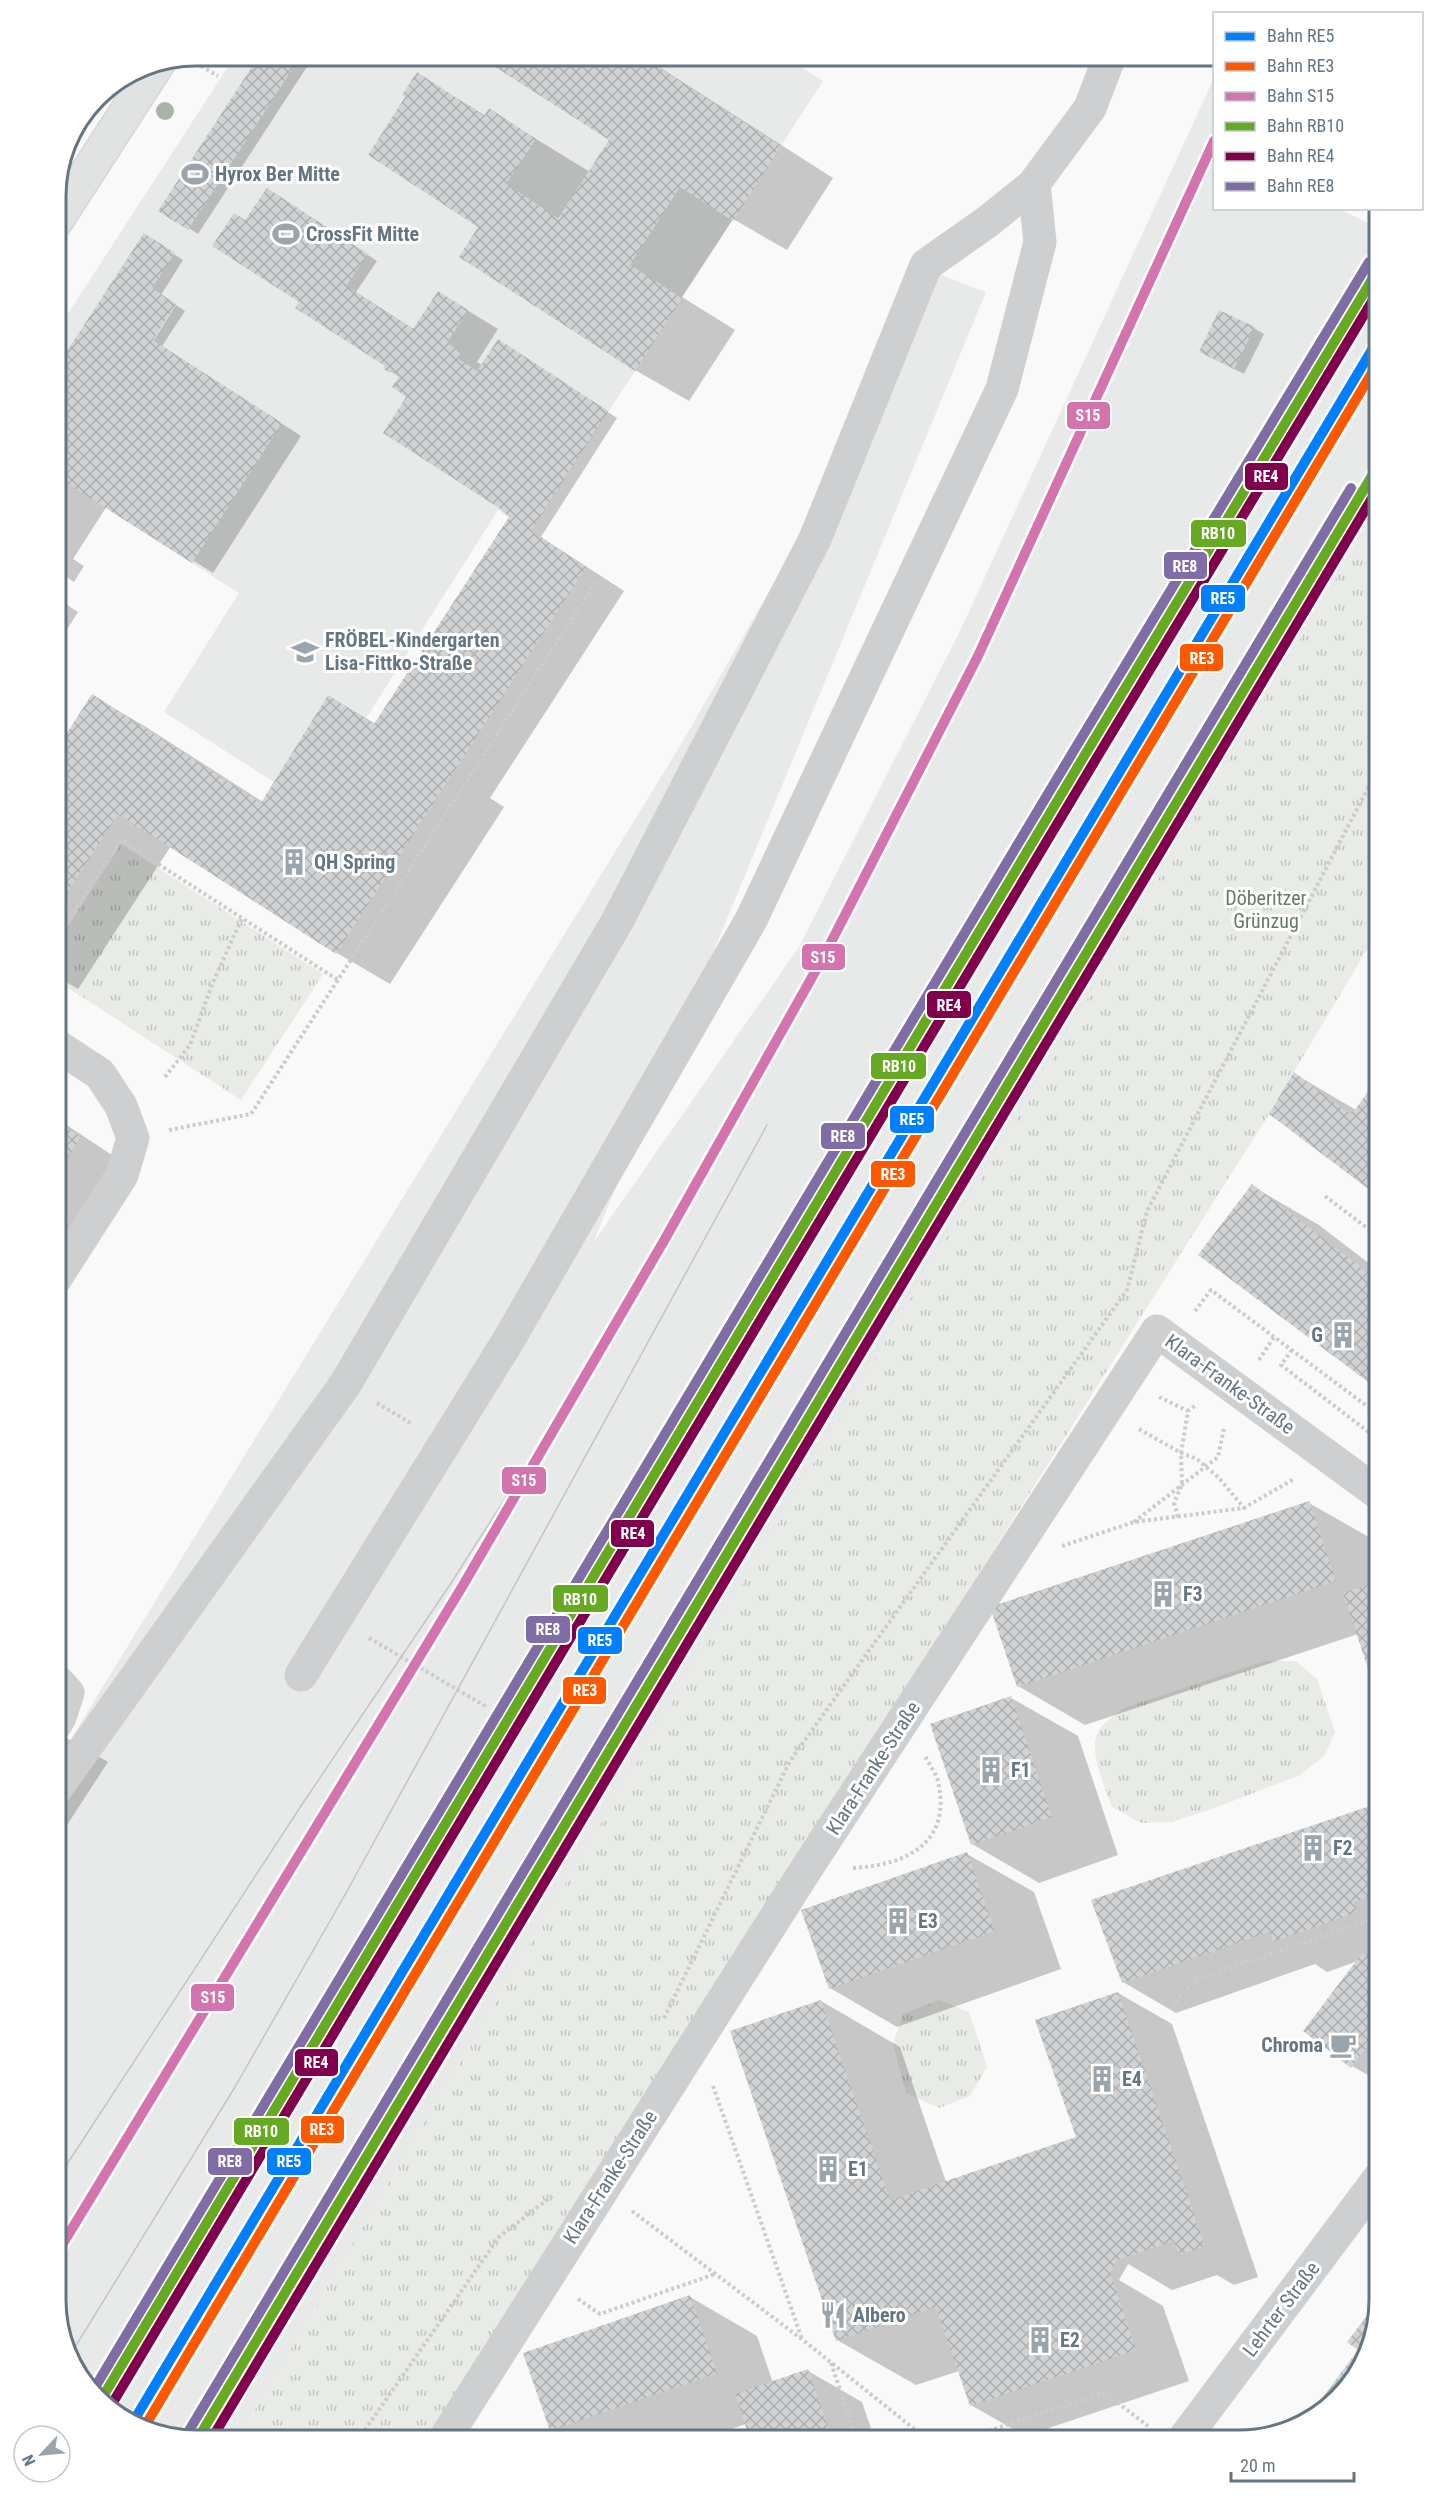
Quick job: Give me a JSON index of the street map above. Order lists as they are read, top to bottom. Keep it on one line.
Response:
{"streets":{"street":["Klara-Franke-Straße","Lehrter Straße"]},"parks":["Döberitzer Grünzug"],"places":{"sports":["Hyrox Ber Mitte","CrossFit Mitte"],"school or university":["FRÖBEL-Kindergarten Lisa-Fittko-Straße"],"building":["QH Spring","G","F3","F1","F2","E3","E4","E1","E2"],"cafe":["Chroma"],"restaurant":["Albero"]},"lines":["rail line S15","rail line RE8","rail line RB10","rail line RE4","rail line RE5","rail line RE3"],"legend":["Bahn RE5","Bahn RE3","Bahn S15","Bahn RB10","Bahn RE4","Bahn RE8"],"scale_bar":"20 m","north":"bottom left"}
